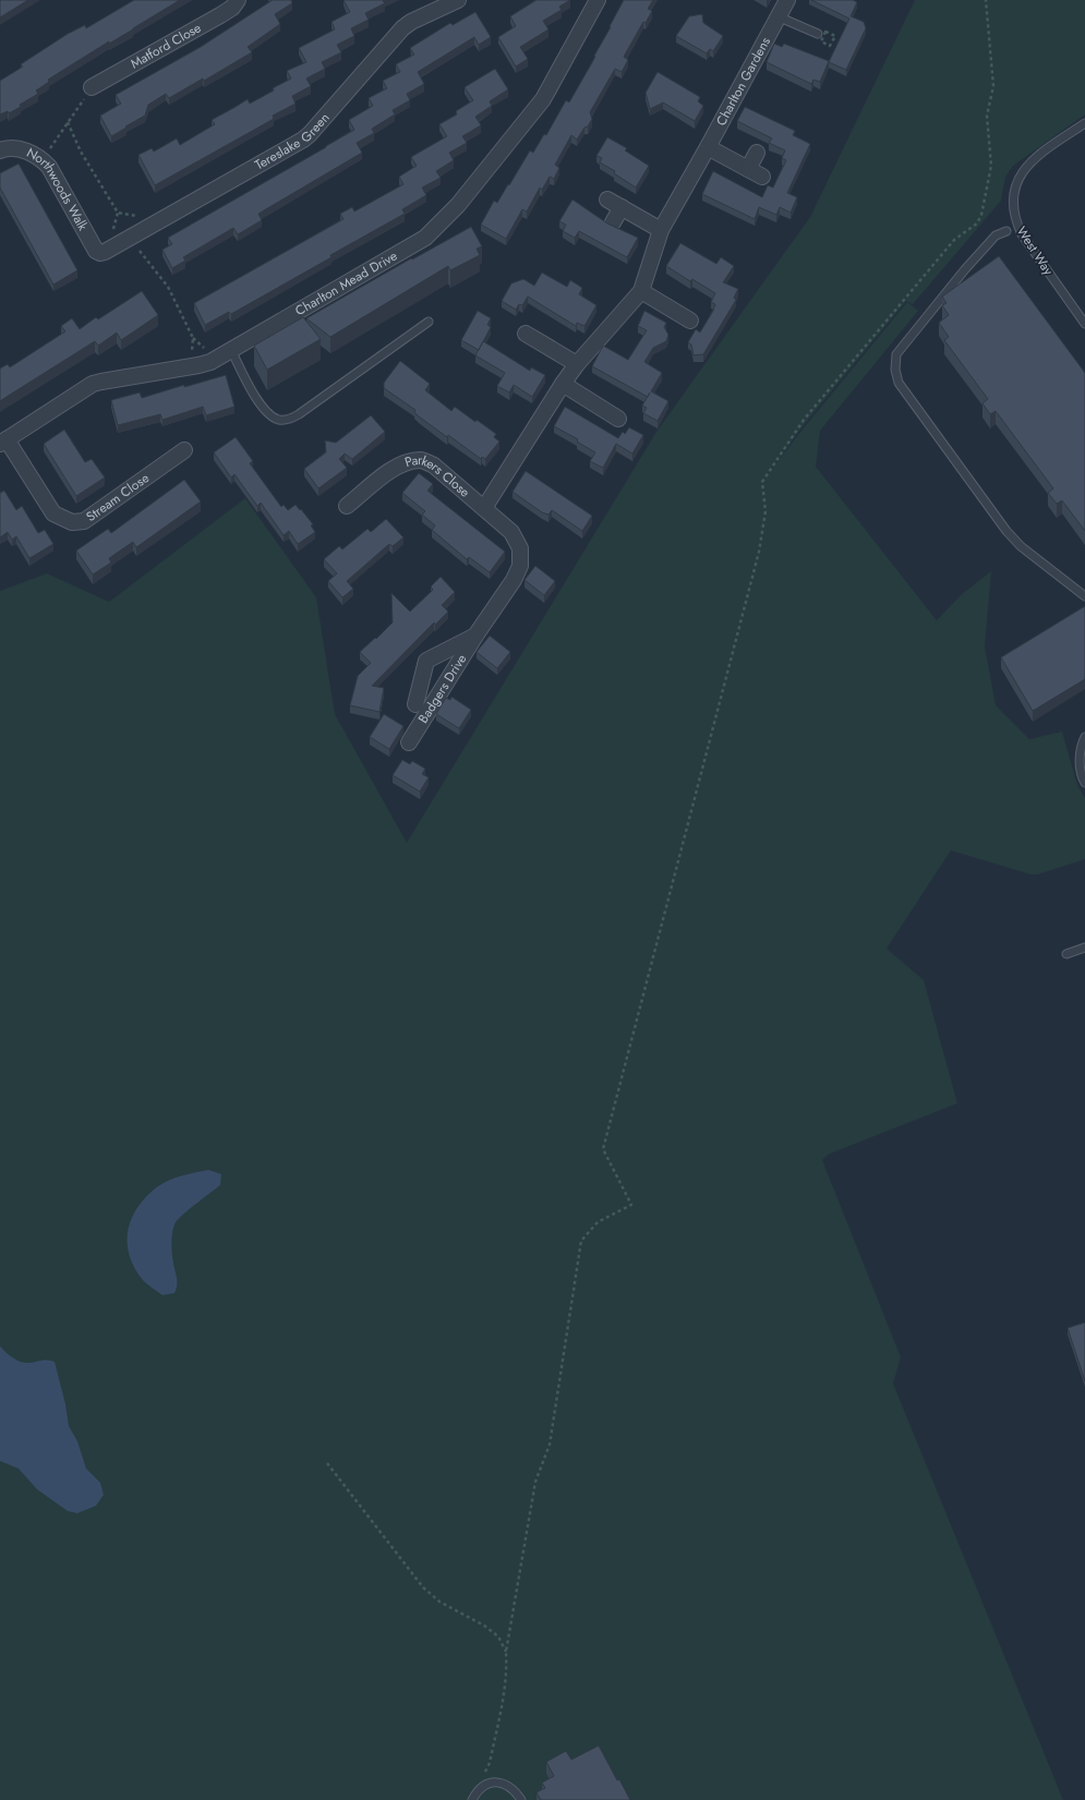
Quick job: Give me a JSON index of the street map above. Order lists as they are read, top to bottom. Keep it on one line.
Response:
{"streets":{"street":["Matford Close","Charlton Gardens","Tereslake Green","Northwoods Walk","Charlton Mead Drive","Parkers Close","Stream Close","Badgers Drive"],"lane":["West Way"]},"crossings":[["Charlton Gardens","Parkers Close"],["Tereslake Green","Northwoods Walk"],["Charlton Mead Drive","Stream Close"],["Parkers Close","Badgers Drive"]]}
